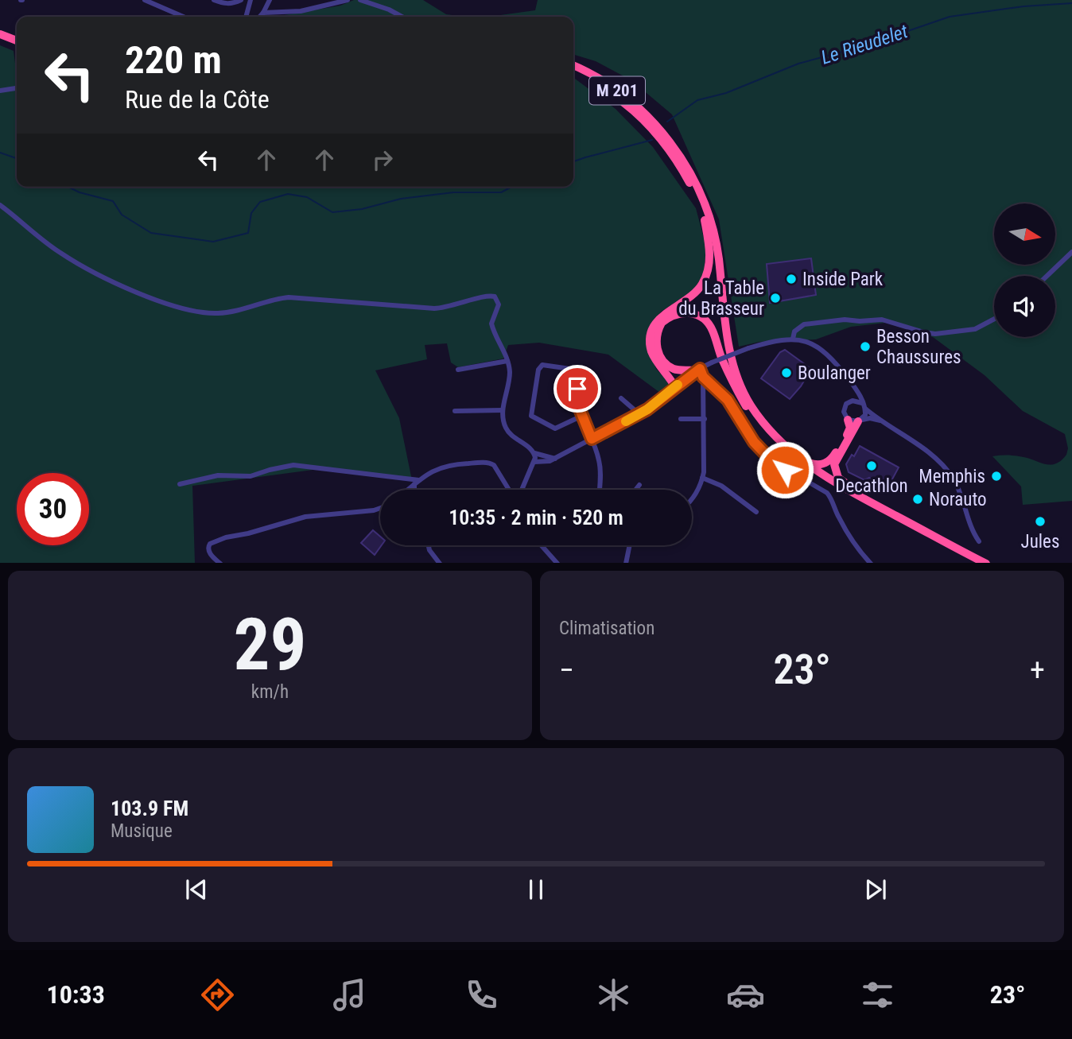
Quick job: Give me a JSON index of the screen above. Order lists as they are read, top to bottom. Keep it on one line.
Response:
{"streets":{"highway":["M 201"]},"water":["Le Rieudelet"],"places":["Inside Park","La Table du Brasseur","Besson Chaussures","Boulanger","Decathlon","Memphis","Norauto","Jules"],"north":"right","page":{"turn":["220 m","Rue de la Côte"],"limit":"30","trip":"10:35 · 2 min · 520 m","tile":[["29","km/h"],"Climatisation"],"heat":["−","23°","+"],"song":["103.9 FM","Musique"],"tabs":["10:33","23°"]}}
